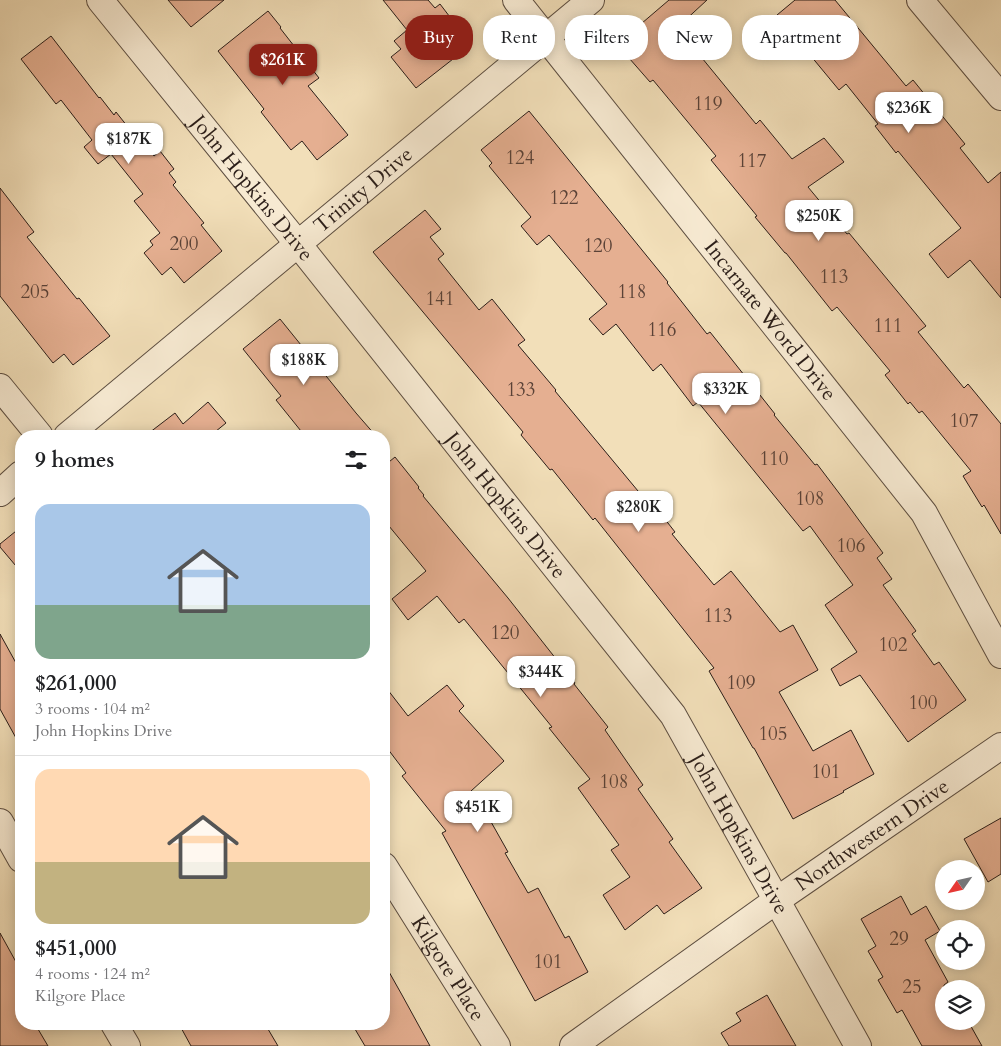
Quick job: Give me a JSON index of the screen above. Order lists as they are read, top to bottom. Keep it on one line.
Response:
{"streets":{"street":["John Hopkins Drive","Trinity Drive","Incarnate Word Drive","Northwestern Drive","Kilgore Place"]},"crossings":[["John Hopkins Drive","Trinity Drive"],["John Hopkins Drive","Northwestern Drive"]],"house_numbers":["119","124","117","122","200","120","113","205","118","141","111","116","133","107","110","108","106","113","120","102","109","100","105","101","108","29","101","25"],"north":"bottom left","page":{"chip":["Buy","Rent","Filters","New","Apartment"],"price":["$261K","$236K","$187K","$250K","$188K","$332K","$280K","$344K","$451K"],"heading":"9 homes","list":[{"name":"$261,000","note":"3 rooms · 104 m² · John Hopkins Drive"},{"name":"$451,000","note":"4 rooms · 124 m² · Kilgore Place"}]}}
